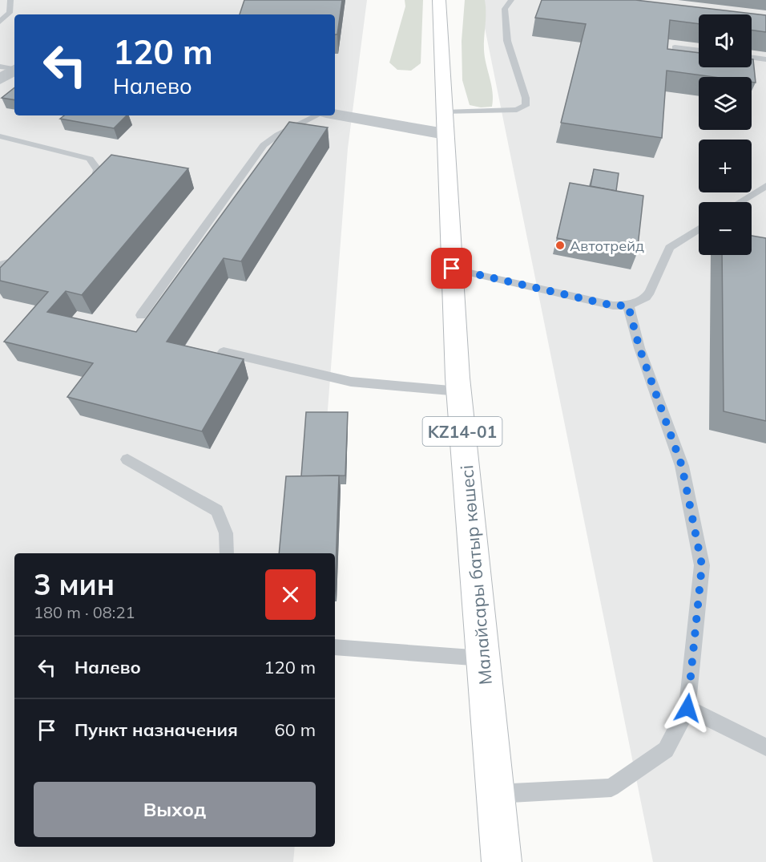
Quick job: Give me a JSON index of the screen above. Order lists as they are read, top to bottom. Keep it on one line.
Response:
{"streets":{"highway":["KZ14-01","Малайсары батыр көшесі"]},"places":["Автотрейд"],"page":{"map_buttons":["+","−"],"turn":["120 m","Налево"],"heading":["3 мин","180 m · 08:21"],"list":[{"name":"Налево","value":"120 m"},{"name":"Пункт назначения","value":"60 m"}],"buttons":"Выход"}}
